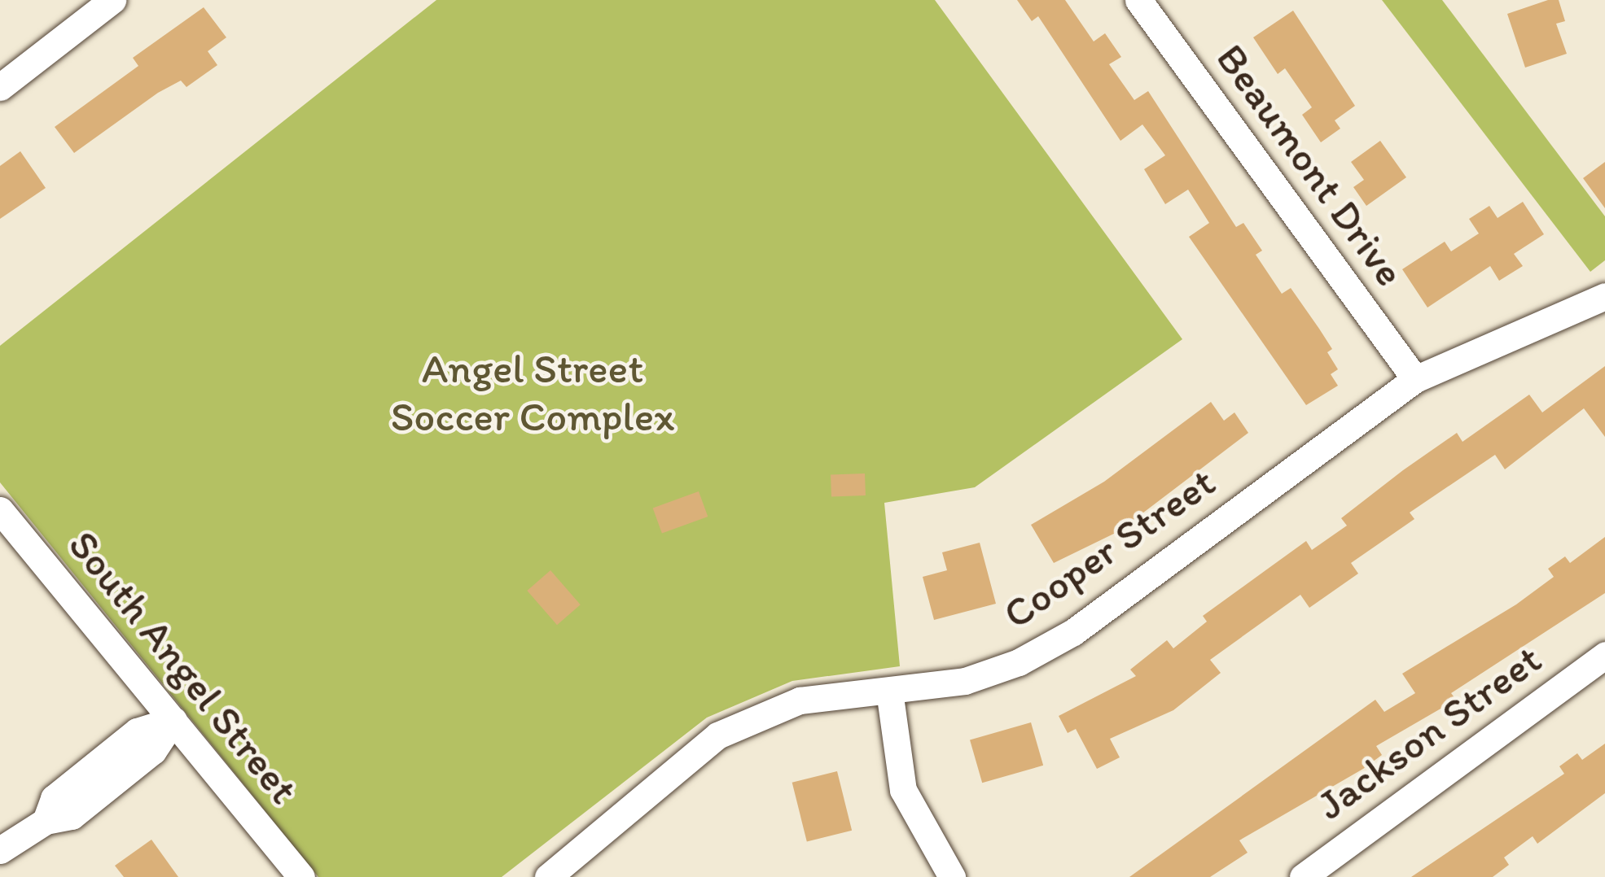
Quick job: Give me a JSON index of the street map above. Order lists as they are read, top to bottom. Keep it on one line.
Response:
{"streets":{"street":["Beaumont Drive","Cooper Street","South Angel Street","Jackson Street"]},"crossings":[["Beaumont Drive","Cooper Street"]],"parks":["Angel Street Soccer Complex"]}
